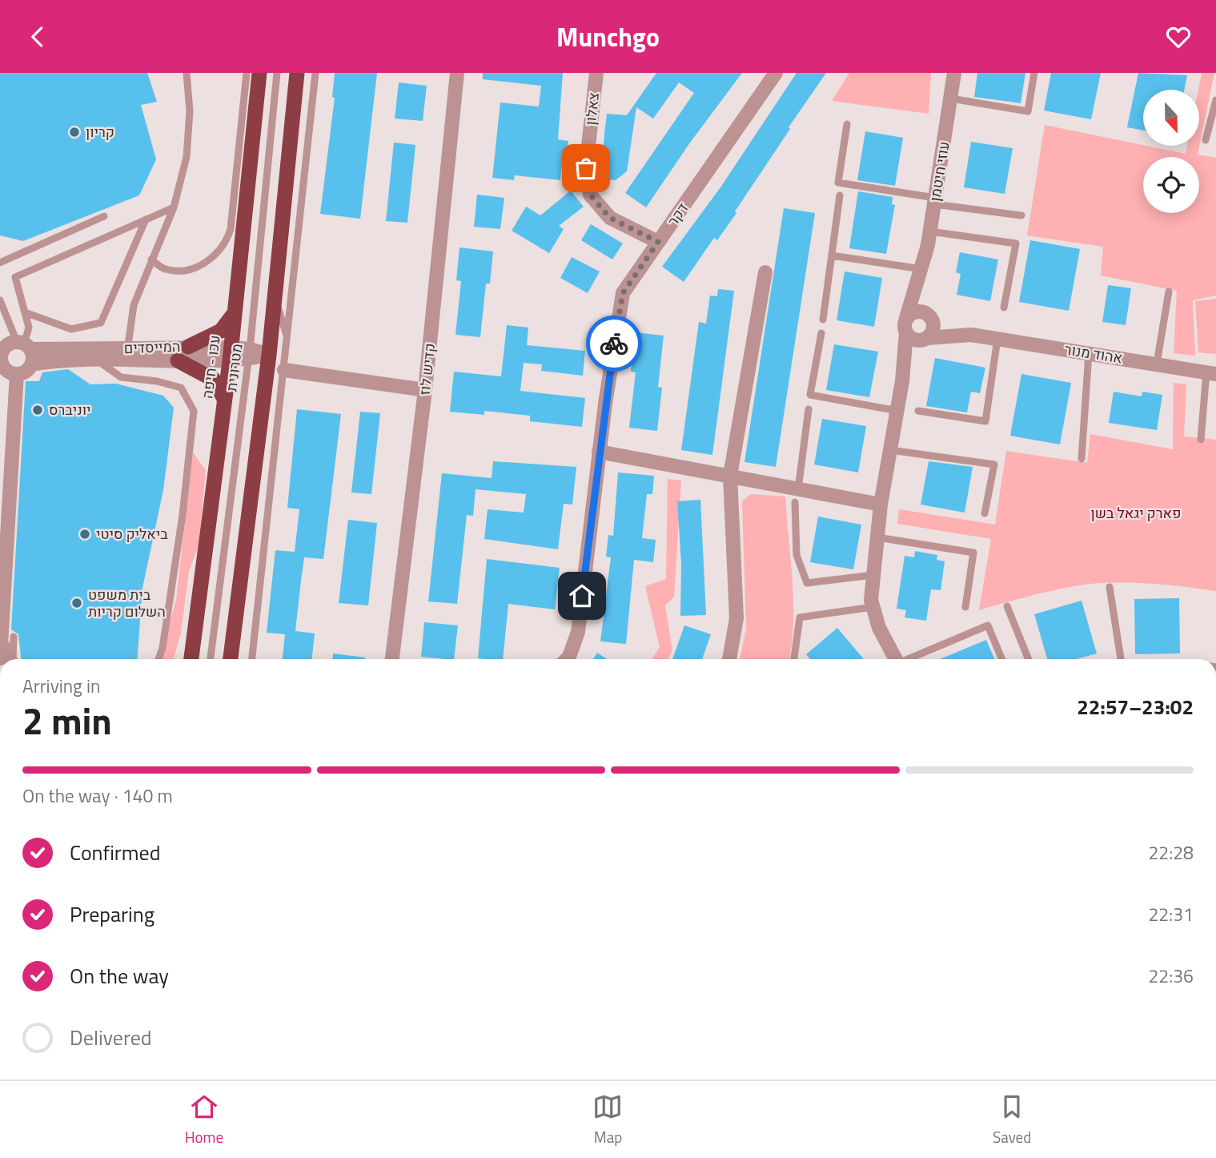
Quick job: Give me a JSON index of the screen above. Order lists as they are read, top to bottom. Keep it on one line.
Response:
{"streets":{"highway":["עכו - חיפה"],"street":["צאלון","עוזי חיטמן","דקר","המייסדים","אהוד מנור","קדיש לוז"],"lane":["מטרונית"]},"crossings":[["צאלון","דקר"],["עוזי חיטמן","אהוד מנור"],["המייסדים","עכו - חיפה"],["המייסדים","מטרונית"]],"parks":["פארק יגאל בשן"],"places":["קריון","יוניברס","ביאליק סיטי","בית משפט השלום קריות"],"north":"bottom","page":{"header":"Munchgo","heading":["2 min","Arriving in","22:57–23:02"],"bar":"On the way · 140 m","list":[["Confirmed","22:28"],["Preparing","22:31"],["On the way","22:36"],"Delivered"],"tabs":["Home","Map","Saved"]}}
